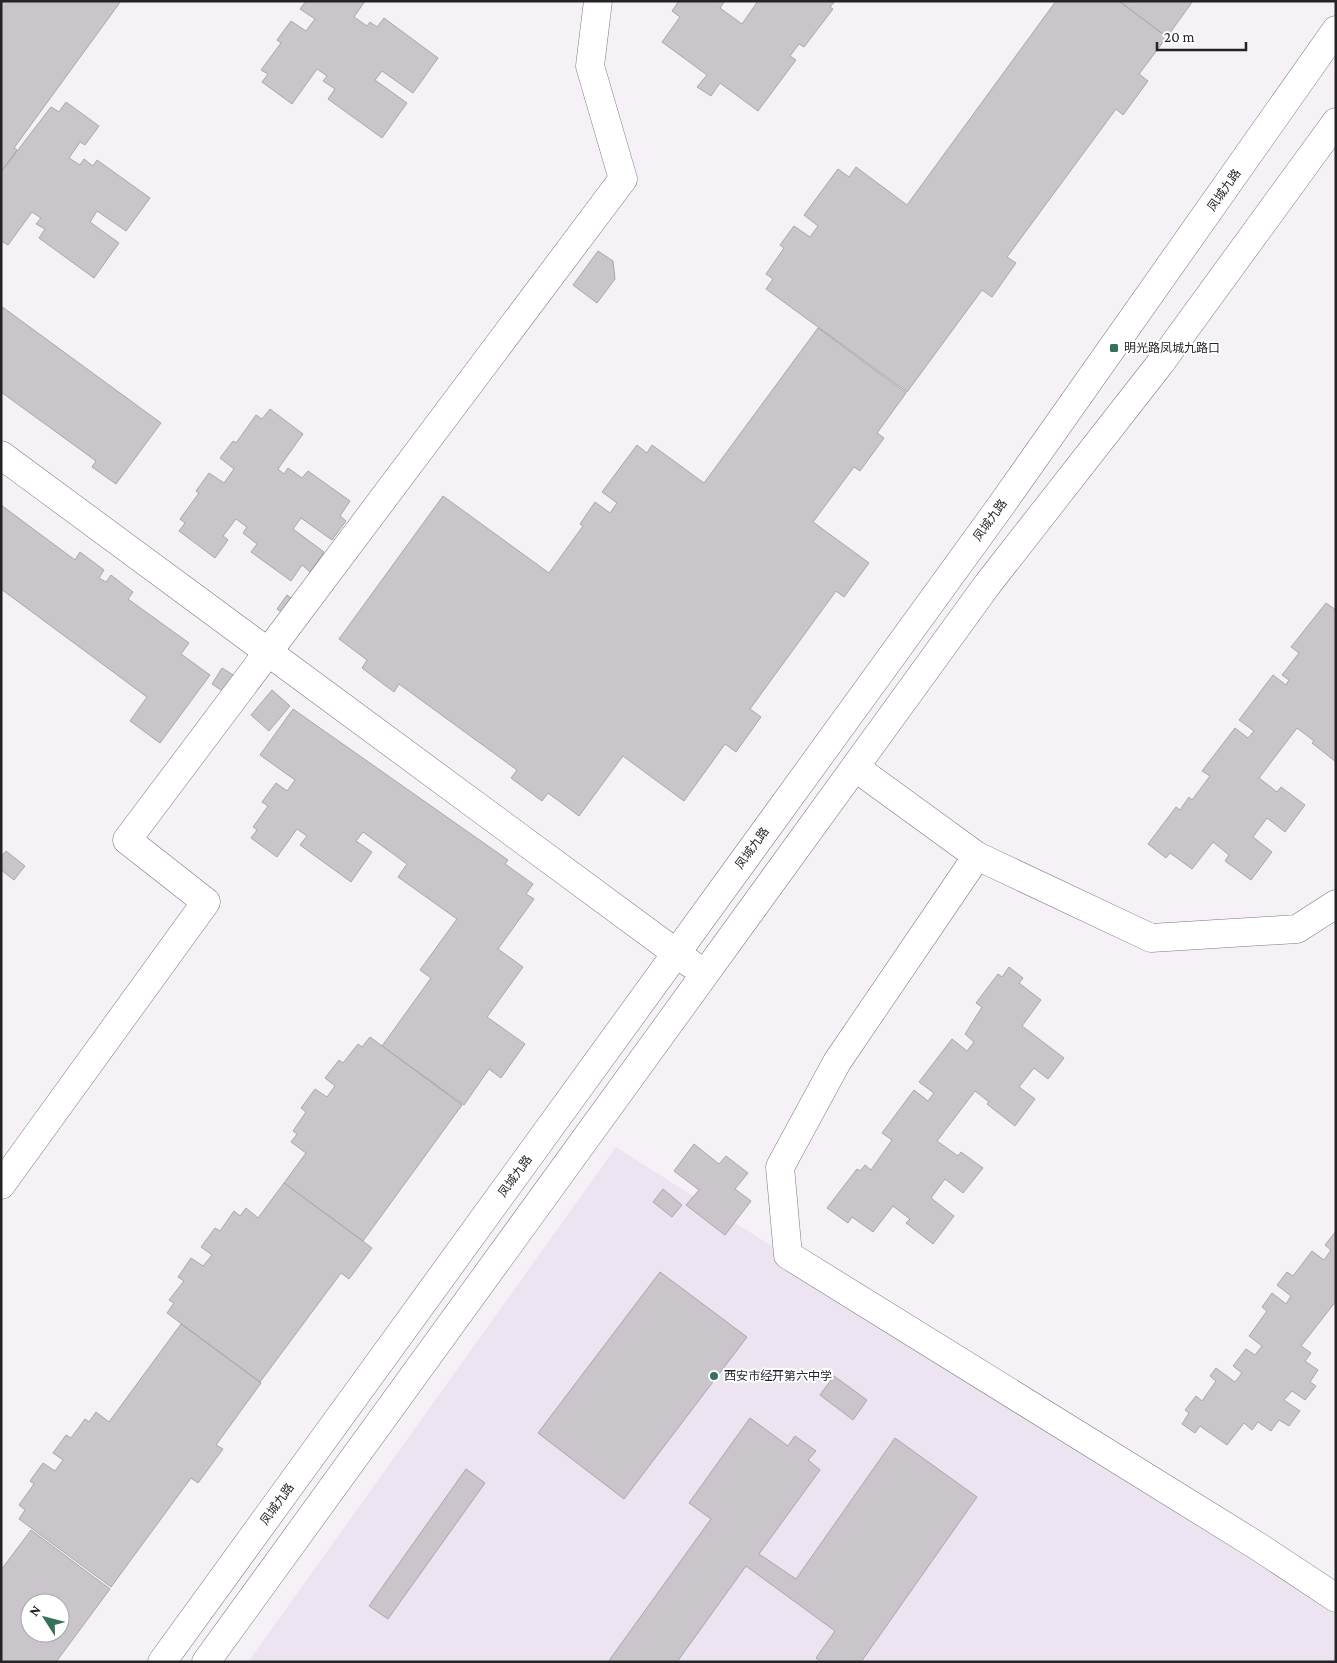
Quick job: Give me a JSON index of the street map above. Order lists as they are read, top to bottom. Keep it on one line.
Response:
{"streets":{"street":["凤城九路"]},"places":{"transit":["明光路凤城九路口"],"other":["西安市经开第六中学"]},"scale_bar":"20 m","north":"top left"}
